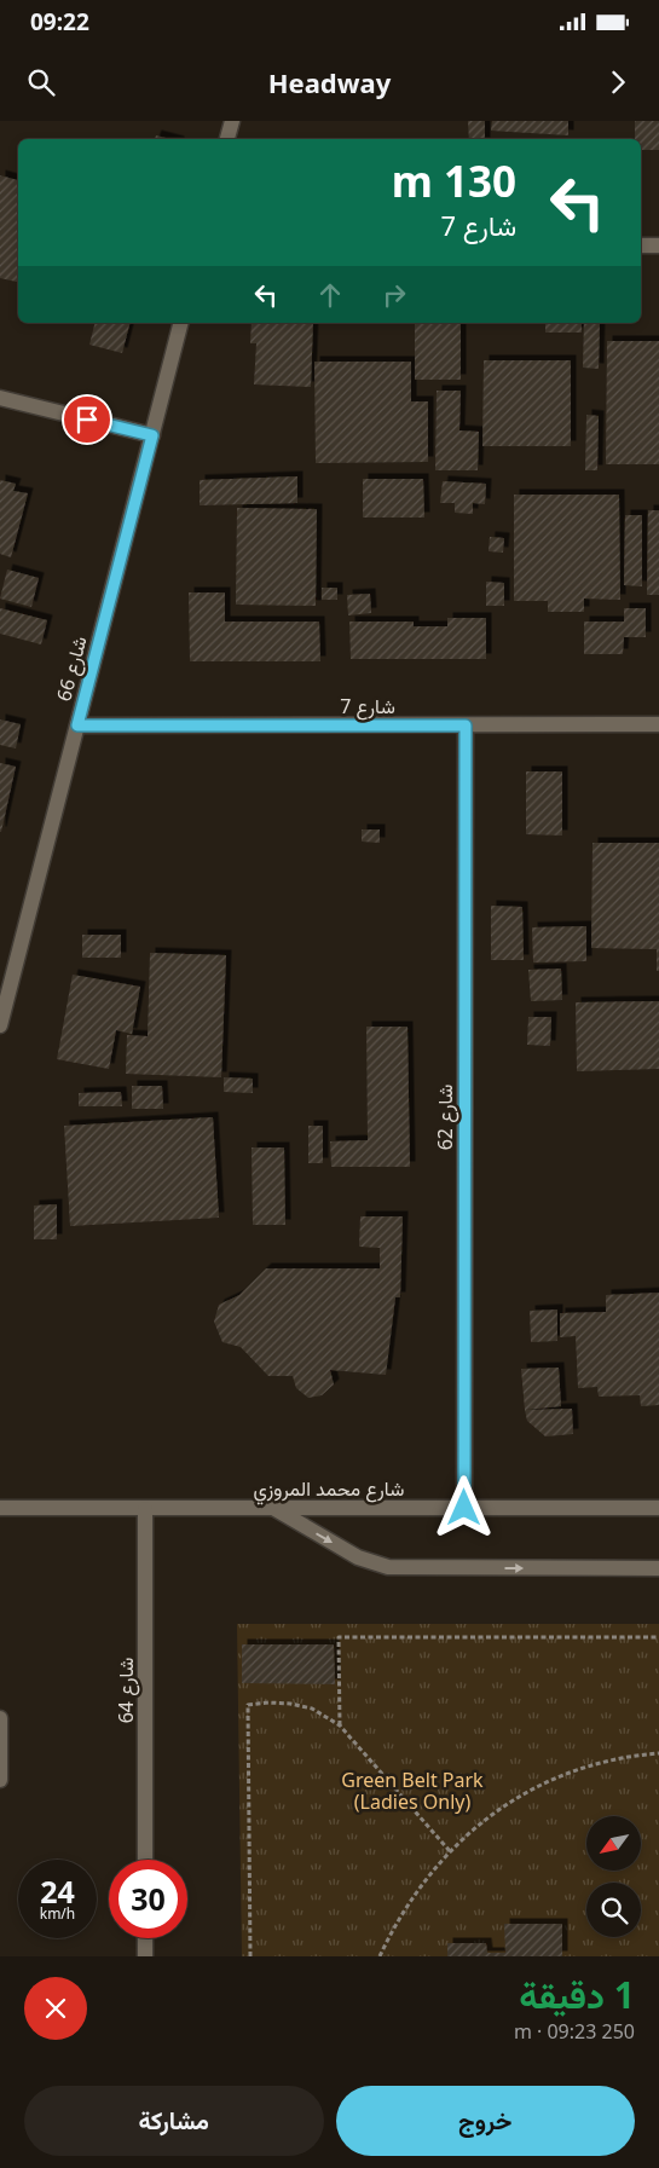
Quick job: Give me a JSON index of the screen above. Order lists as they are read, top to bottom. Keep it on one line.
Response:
{"streets":{"street":["شارع 66","شارع 7","شارع 62","شارع محمد المروزي","شارع 64"]},"crossings":[["شارع 66","شارع 7"],["شارع 7","شارع 62"],["شارع 62","شارع محمد المروزي"],["شارع محمد المروزي","شارع 64"]],"parks":["Green Belt Park (Ladies Only)"],"north":"bottom left","page":{"status":"09:22","header":"Headway","turn":["130 m","شارع 7"],"speed":"24 km/h","limit":"30","heading":["1 دقيقة","250 m · 09:23"],"buttons":["خروج","مشاركة"]}}
